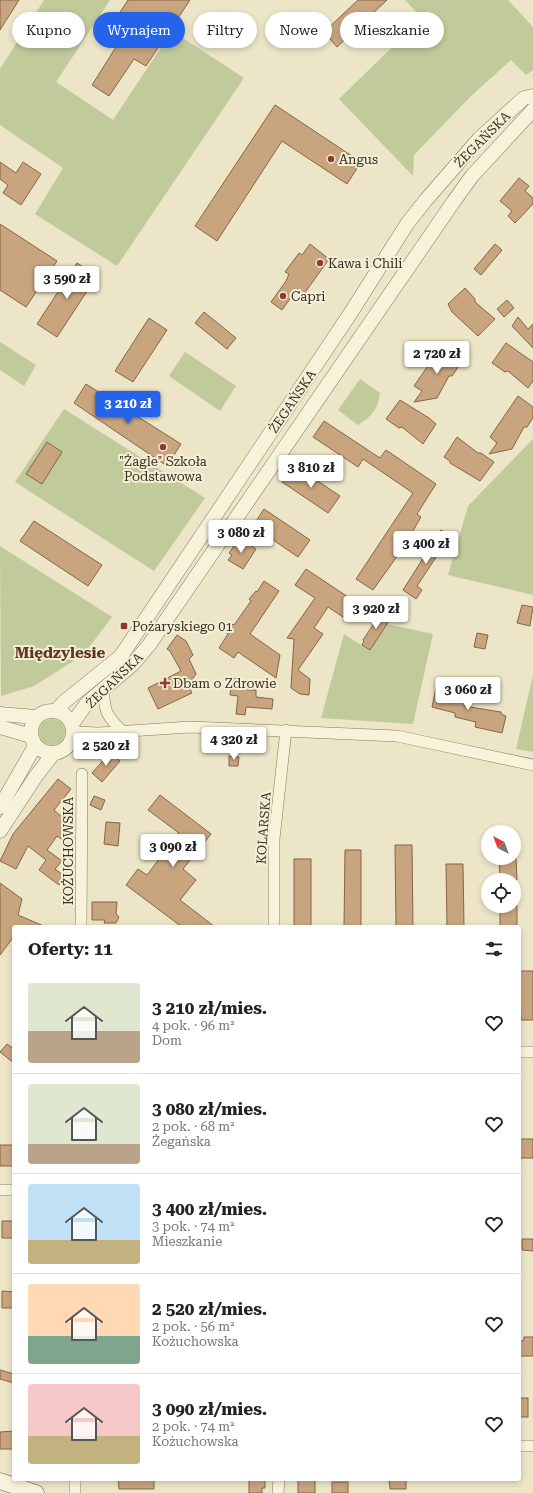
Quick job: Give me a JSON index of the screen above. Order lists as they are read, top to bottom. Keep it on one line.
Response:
{"streets":{"street":["ŻEGAŃSKA","KOLARSKA","KOŻUCHOWSKA"]},"districts":["Międzylesie"],"places":{"other":["Angus","Kawa i Chili","Capri","\"Żagle\" Szkoła Podstawowa"],"transit":["Pożaryskiego 01"],"health":["Dbam o Zdrowie"]},"north":"top left","page":{"chip":["Kupno","Wynajem","Filtry","Nowe","Mieszkanie"],"price":["3 590 zł","2 720 zł","3 210 zł","3 810 zł","3 080 zł","3 400 zł","3 920 zł","3 060 zł","4 320 zł","2 520 zł","3 090 zł"],"heading":"Oferty: 11","list":[{"name":"3 210 zł/mies.","note":"4 pok. · 96 m² · Dom"},{"name":"3 080 zł/mies.","note":"2 pok. · 68 m² · Żegańska"},{"name":"3 400 zł/mies.","note":"3 pok. · 74 m² · Mieszkanie"},{"name":"2 520 zł/mies.","note":"2 pok. · 56 m² · Kożuchowska"},{"name":"3 090 zł/mies.","note":"2 pok. · 74 m² · Kożuchowska"}]}}
